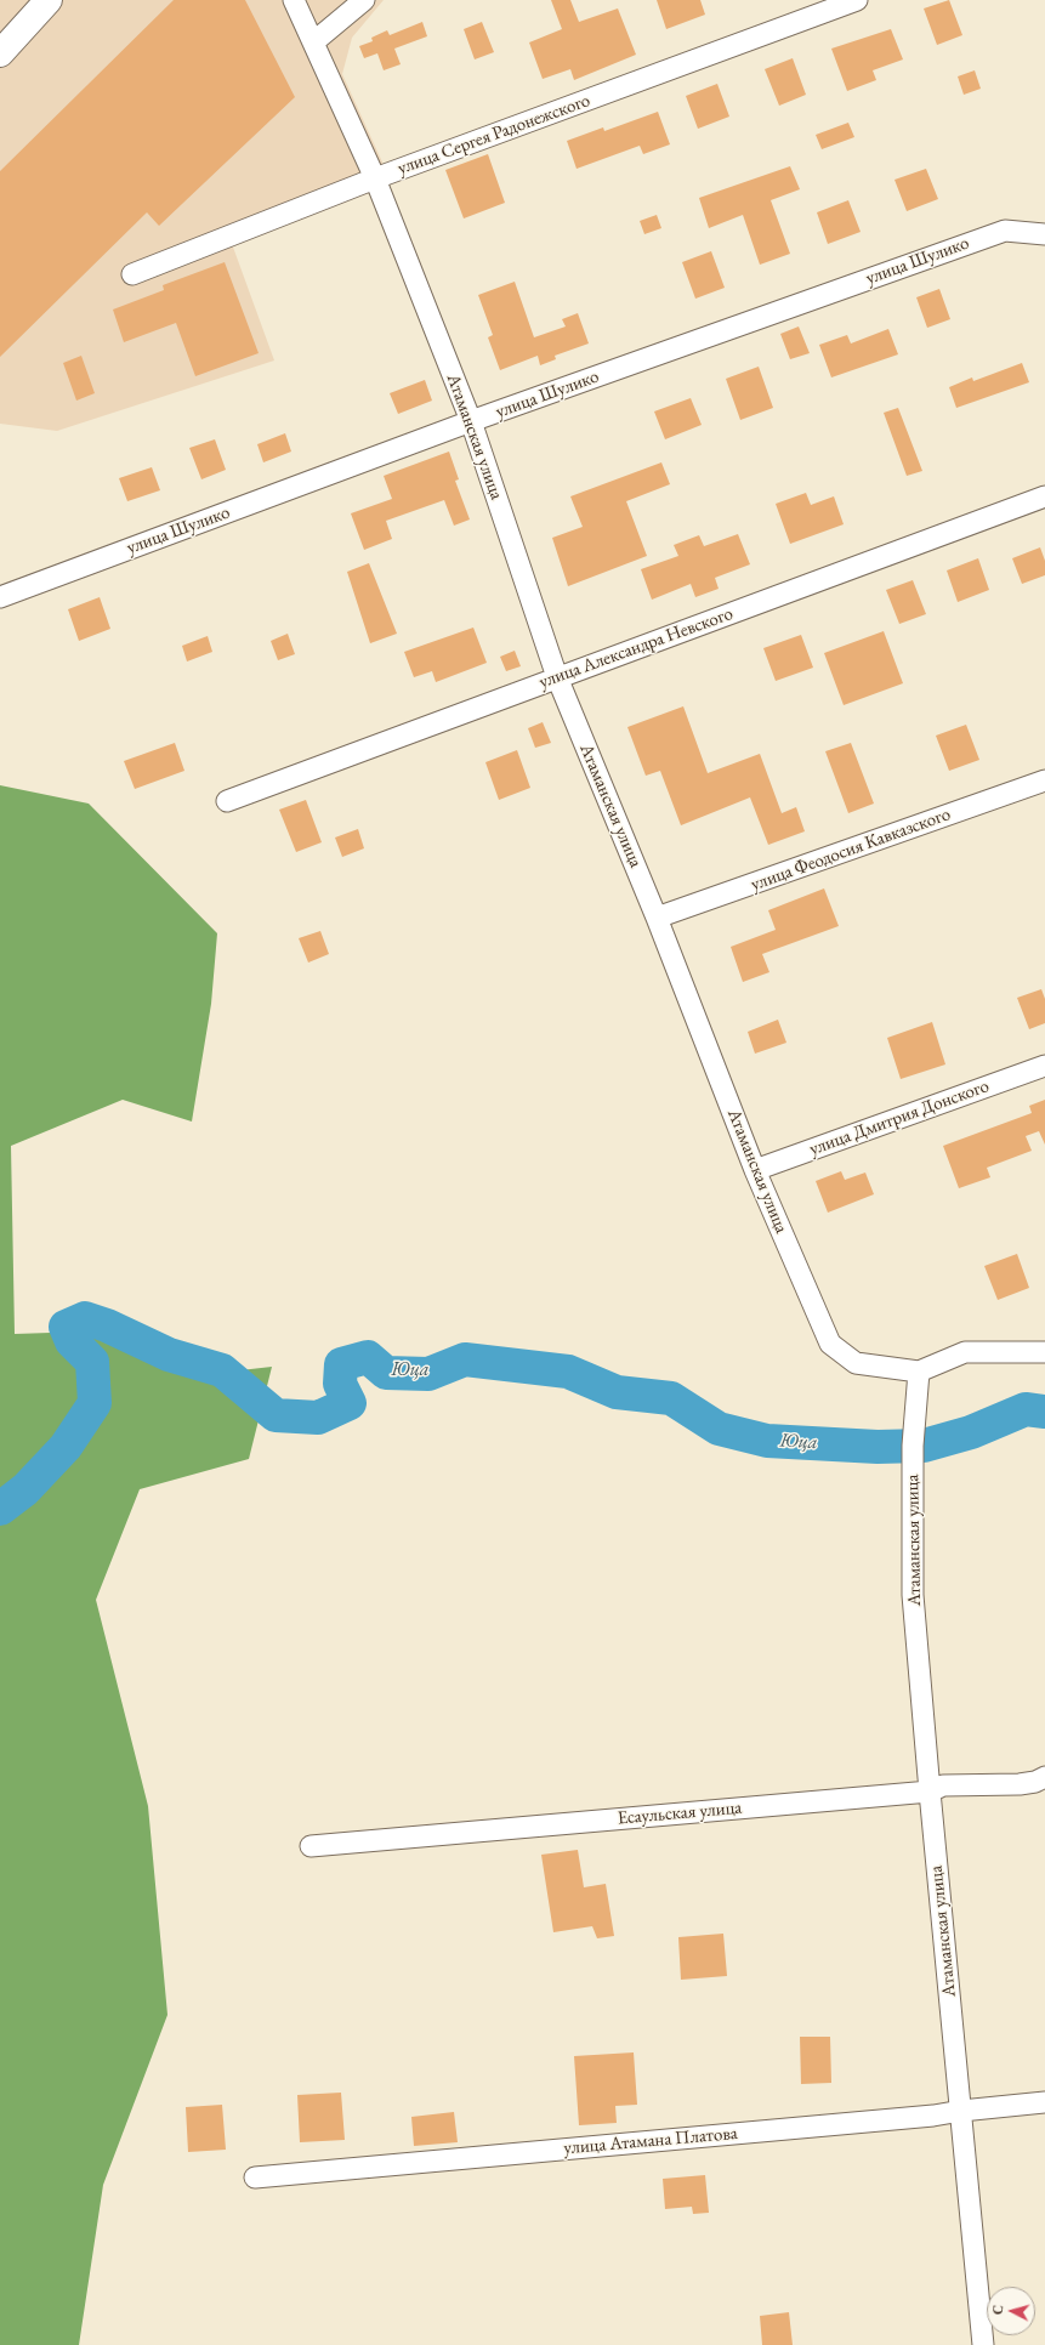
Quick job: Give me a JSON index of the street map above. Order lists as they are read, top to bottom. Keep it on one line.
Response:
{"streets":{"street":["улица Сергея Радонежского","улица Шулико","Атаманская улица","улица Александра Невского","улица Феодосия Кавказского","улица Дмитрия Донского","Есаульская улица","улица Атамана Платова"]},"crossings":[["улица Сергея Радонежского","Атаманская улица"],["улица Шулико","Атаманская улица"],["Атаманская улица","улица Александра Невского"],["Атаманская улица","улица Феодосия Кавказского"],["Атаманская улица","улица Дмитрия Донского"],["Атаманская улица","Есаульская улица"],["Атаманская улица","улица Атамана Платова"]],"water":["Юца"],"north":"left"}
